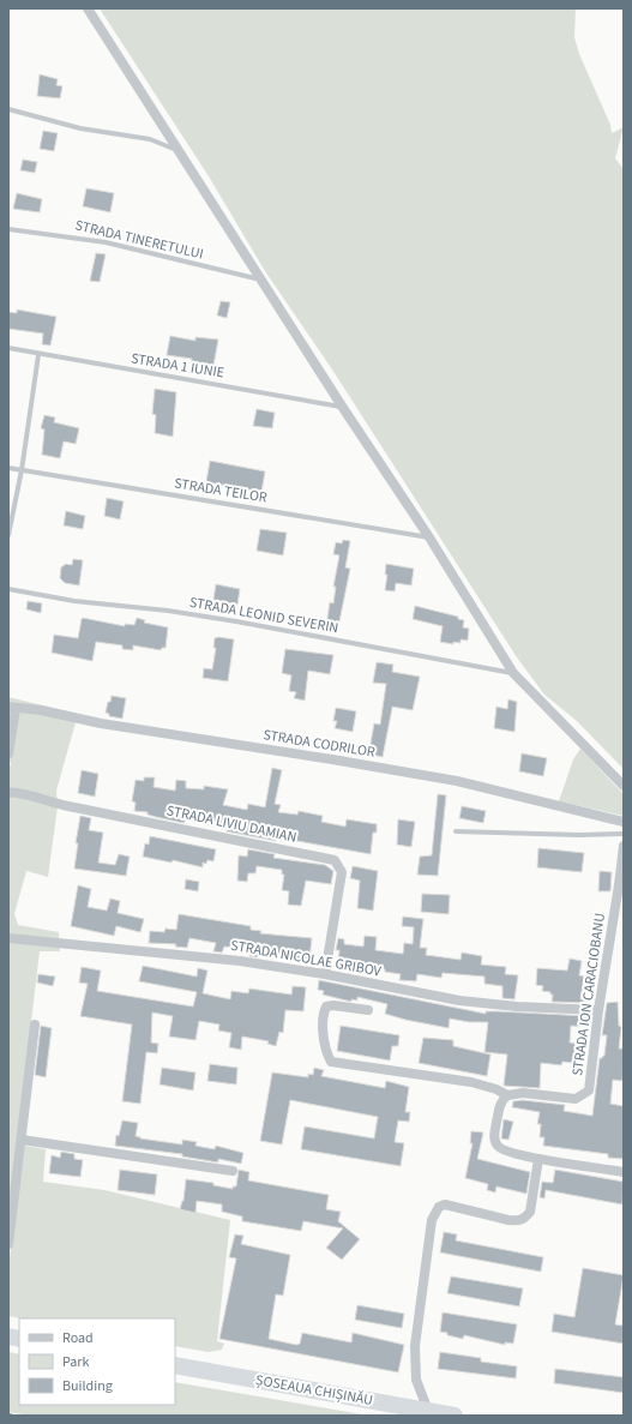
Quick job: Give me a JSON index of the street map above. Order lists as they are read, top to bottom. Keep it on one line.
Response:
{"streets":{"highway":["ȘOSEAUA CHIȘINĂU"],"street":["STRADA CODRILOR","STRADA LIVIU DAMIAN","STRADA NICOLAE GRIBOV","STRADA ION CARACIOBANU"],"lane":["STRADA TINERETULUI","STRADA 1 IUNIE","STRADA TEILOR","STRADA LEONID SEVERIN"]},"crossings":[["STRADA LIVIU DAMIAN","STRADA NICOLAE GRIBOV"],["STRADA NICOLAE GRIBOV","STRADA ION CARACIOBANU"]],"legend":["Road","Park","Building"]}
